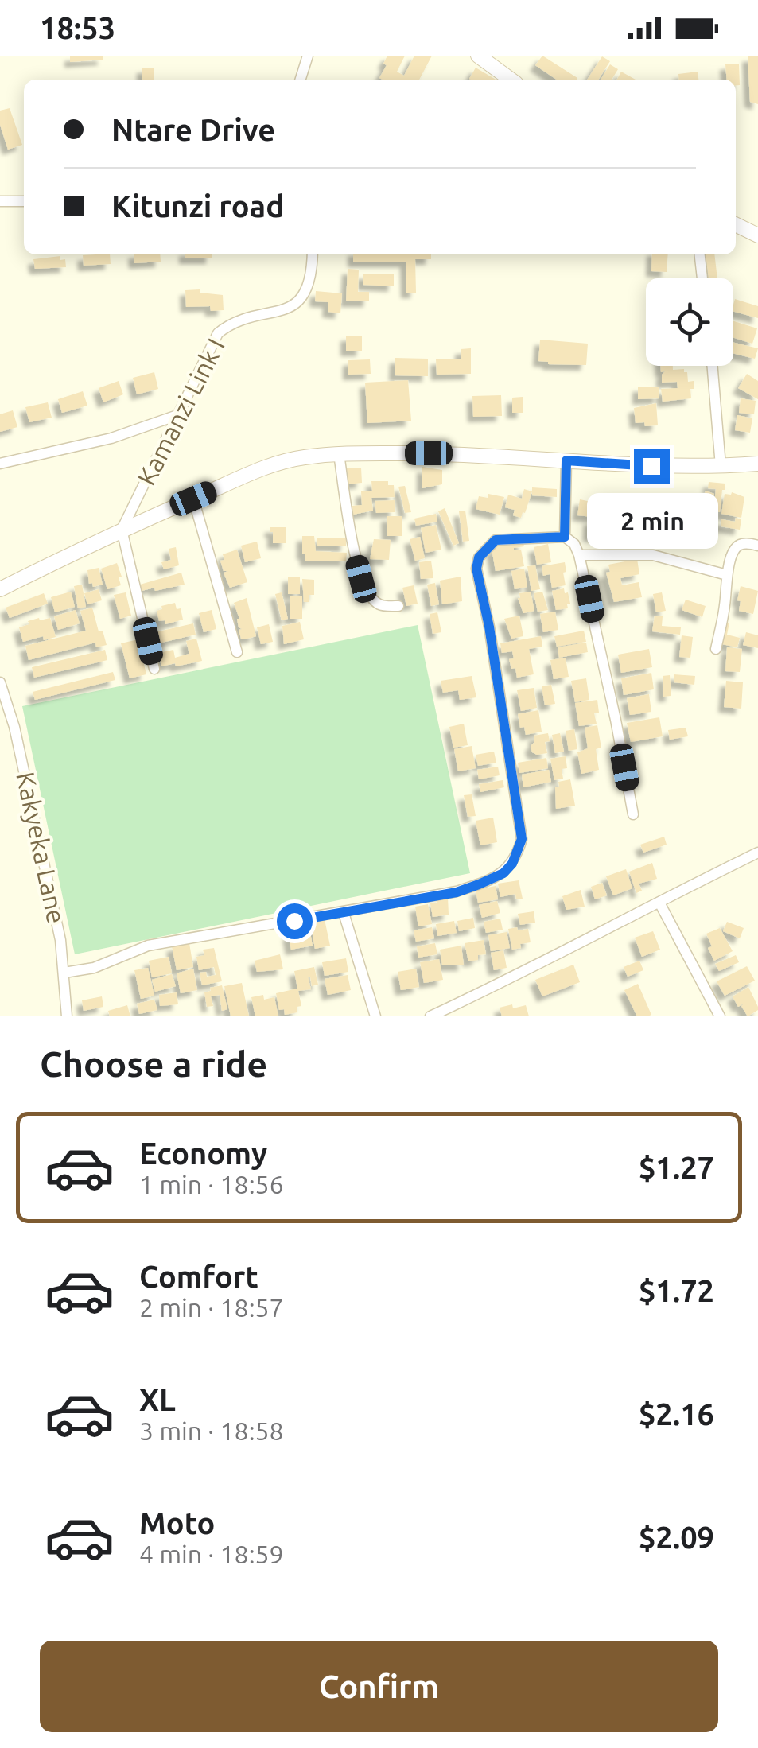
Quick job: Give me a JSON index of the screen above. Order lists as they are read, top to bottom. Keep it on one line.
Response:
{"streets":{"street":["Kamanzi Link I","Kakyeka Lane"]},"page":{"status":"18:53","banner":["Ntare Drive","Kitunzi road"],"bubble":"2 min","heading":"Choose a ride","list":[{"name":"Economy","note":"1 min · 18:56","value":"$1.27"},{"name":"Comfort","note":"2 min · 18:57","value":"$1.72"},{"name":"XL","note":"3 min · 18:58","value":"$2.16"},{"name":"Moto","note":"4 min · 18:59","value":"$2.09"}],"buttons":"Confirm"}}
